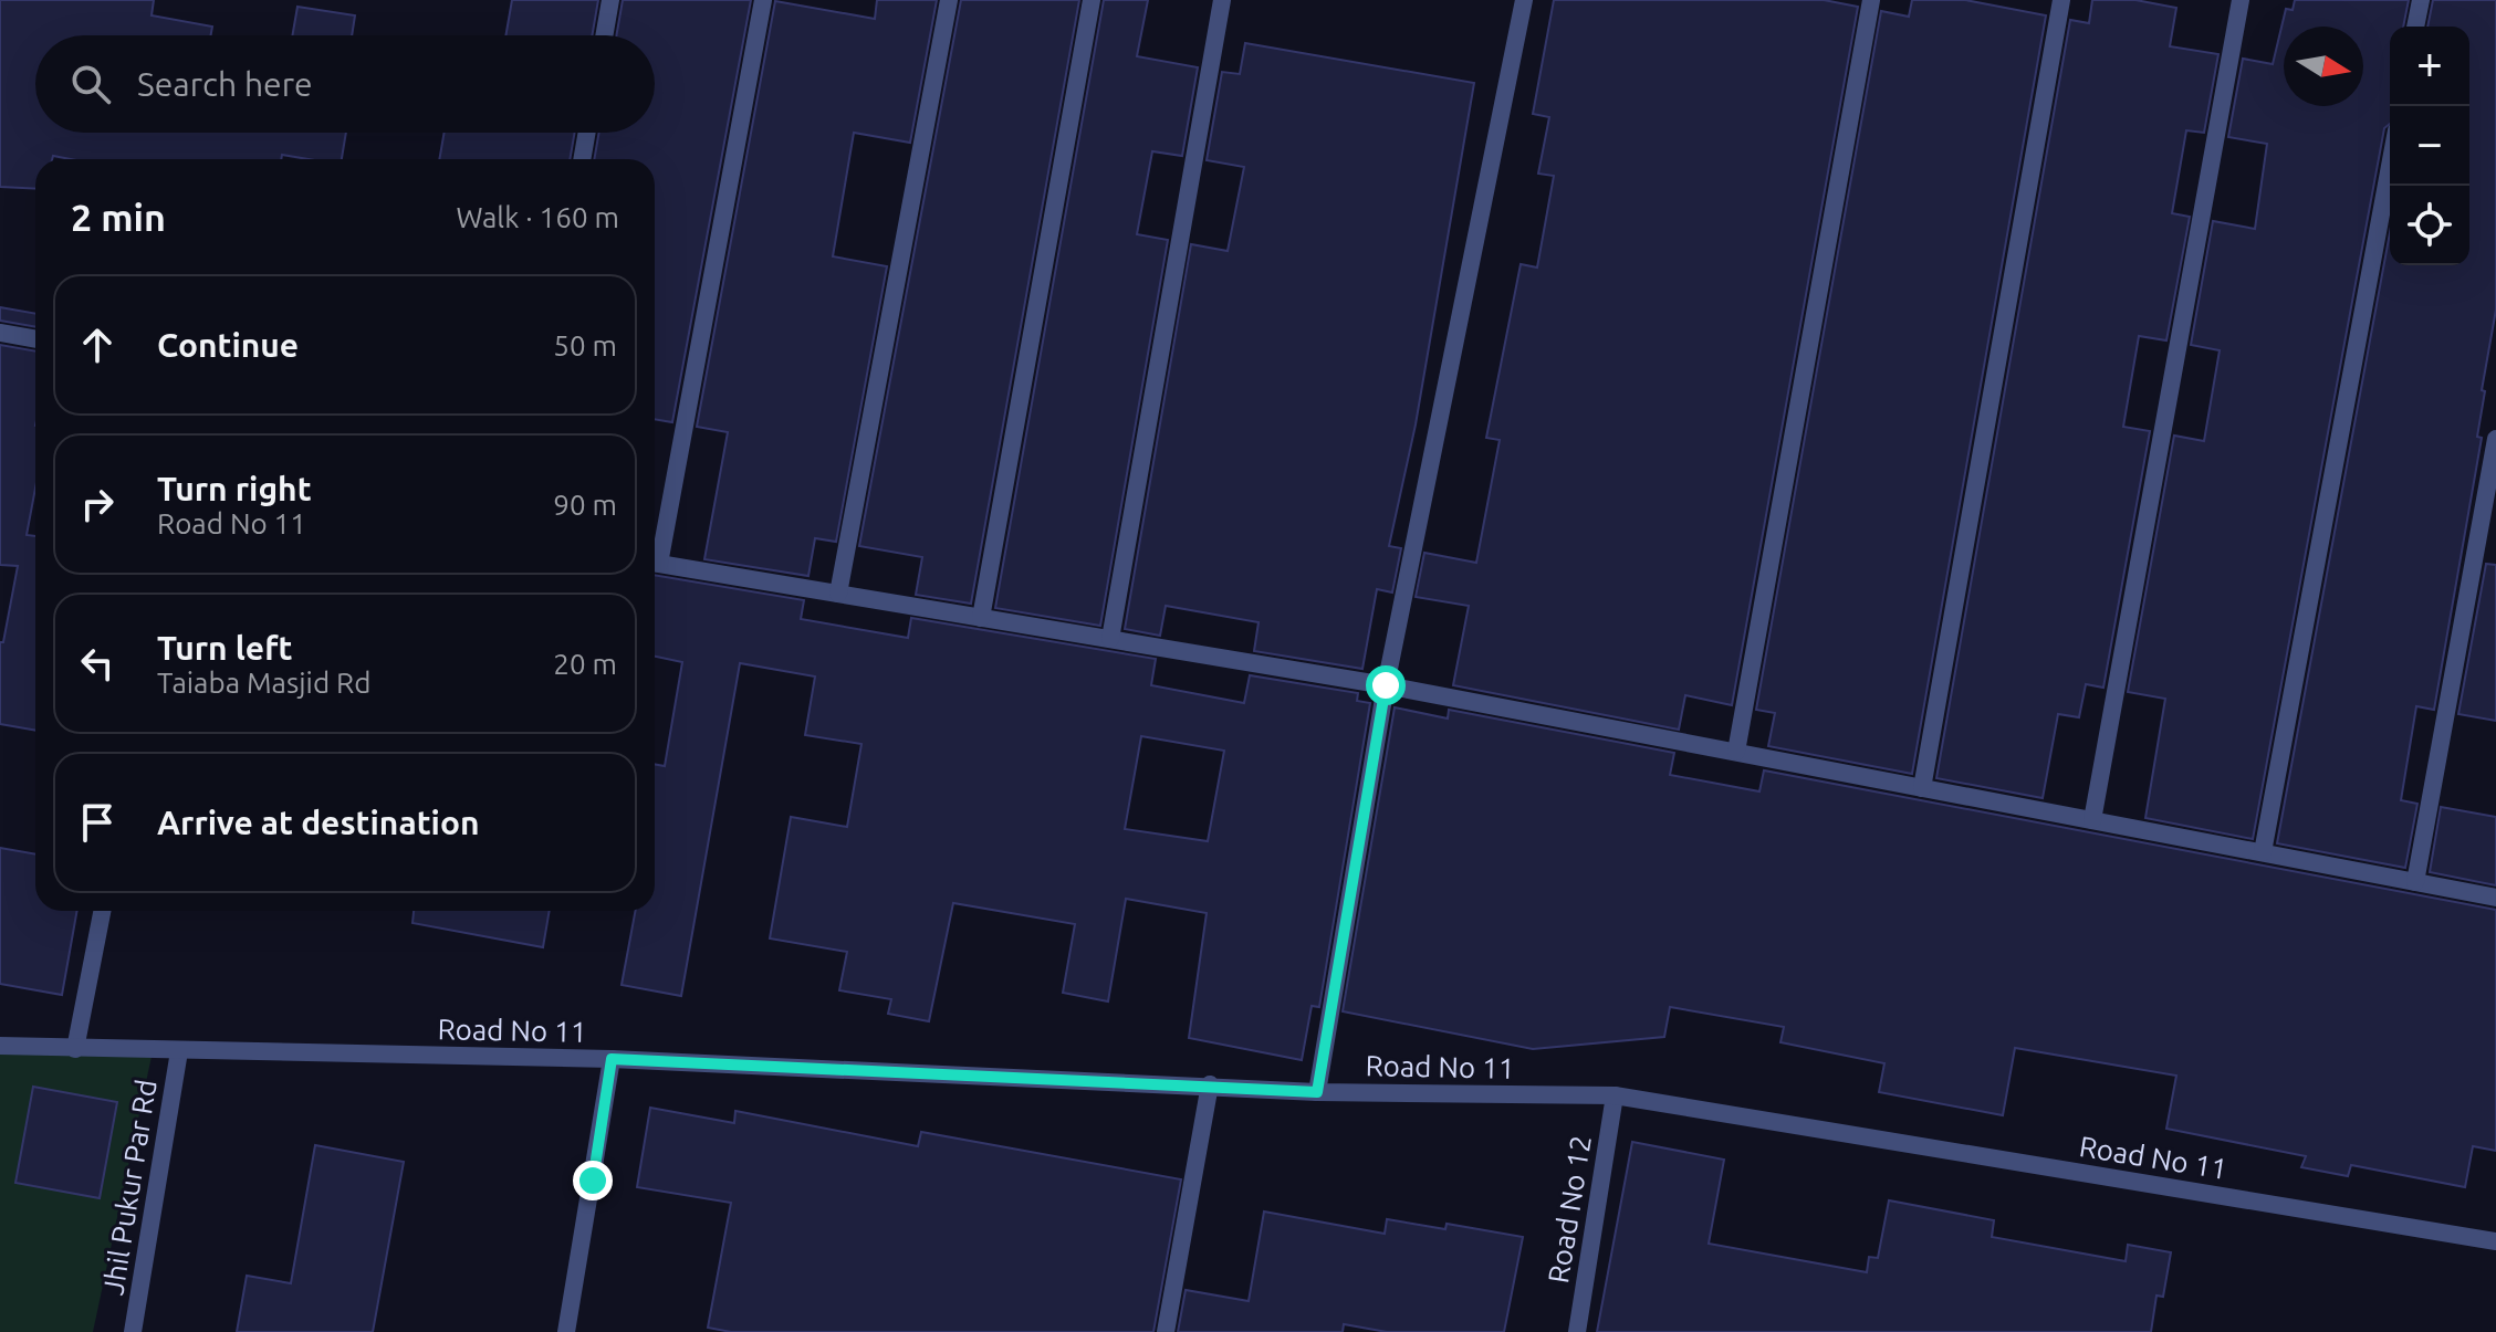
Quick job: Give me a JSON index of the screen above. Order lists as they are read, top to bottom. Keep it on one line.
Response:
{"streets":{"street":["Road No 11","Jhil Pukur Par Rd","Road No 12"]},"crossings":[["Road No 11","Jhil Pukur Par Rd"],["Road No 11","Road No 12"]],"north":"right","page":{"map_buttons":["+","−"],"search":"Search here","heading":["2 min","Walk · 160 m"],"list":[["Continue","50 m"],["Turn right","Road No 11","90 m"],["Turn left","Taiaba Masjid Rd","20 m"],"Arrive at destination"]}}
